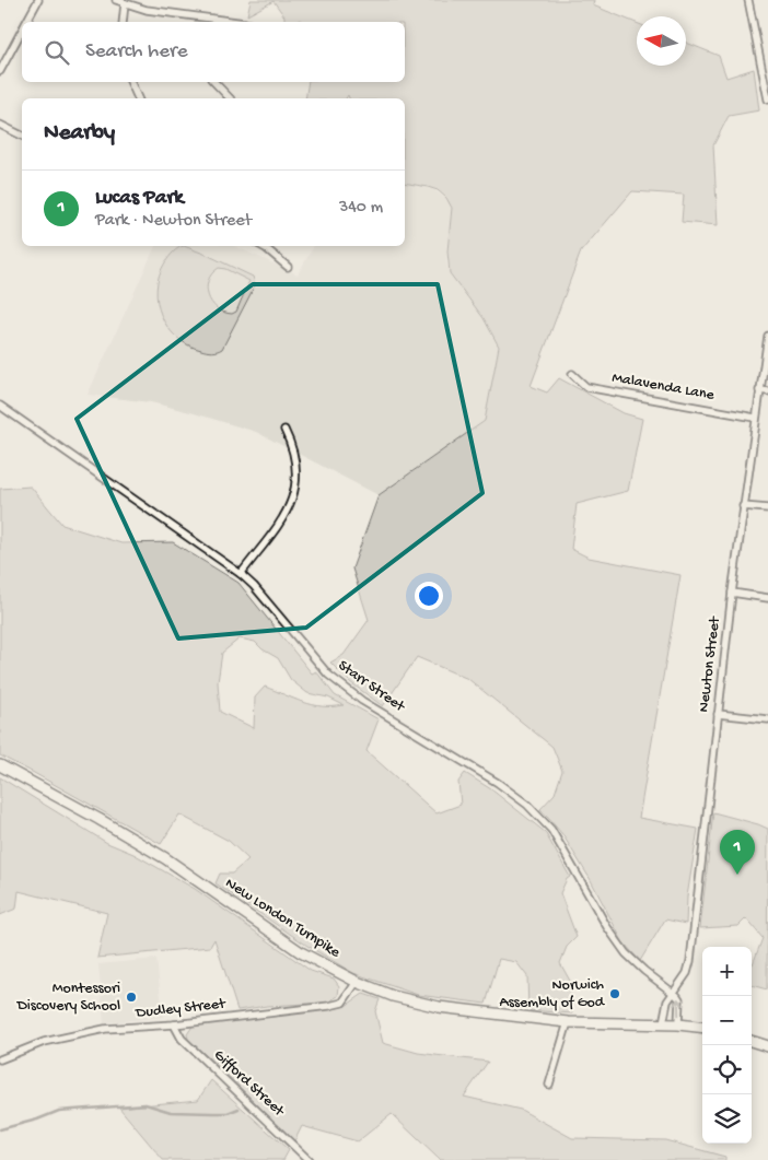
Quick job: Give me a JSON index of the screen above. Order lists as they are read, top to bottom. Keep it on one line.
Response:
{"streets":{"main road":["New London Turnpike"],"street":["Malavenda Lane","Newton Street","Starr Street","Dudley Street","Gifford Street"]},"crossings":[["Malavenda Lane","Newton Street"],["Newton Street","Starr Street"],["New London Turnpike","Dudley Street"],["Dudley Street","Gifford Street"]],"places":["Norwich Assembly of God","Montessori Discovery School"],"north":"left","page":{"search":"Search here","heading":"Nearby","list":[{"mark":"1","name":"Lucas Park","note":"Park · Newton Street","value":"340 m"}],"pins":"1","map_buttons":["+","−"]}}
